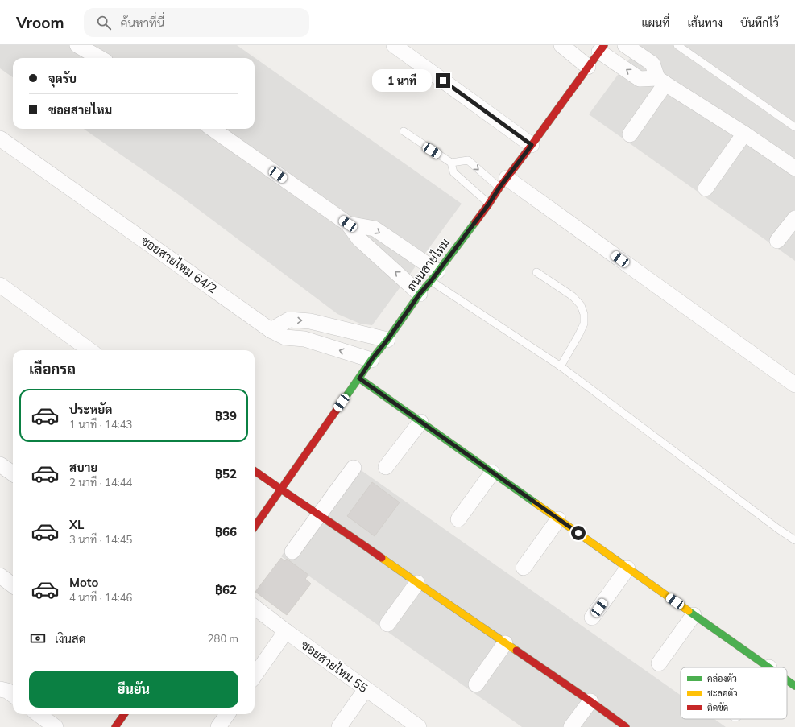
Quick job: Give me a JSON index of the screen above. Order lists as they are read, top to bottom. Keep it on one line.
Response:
{"streets":{"street":["ซอยสายไหม 64/2","ถนนสายไหม","ซอยสายไหม 55"]},"crossings":[["ซอยสายไหม 64/2","ถนนสายไหม"]],"legend":["คล่องตัว","ชะลอตัว","ติดขัด"],"page":{"header":"Vroom","search":"ค้นหาที่นี่","nav":["แผนที่","เส้นทาง","บันทึกไว้"],"banner":["จุดรับ","ซอยสายไหม"],"bubble":"1 นาที","heading":"เลือกรถ","list":[{"name":"ประหยัด","note":"1 นาที · 14:43","value":"฿39"},{"name":"สบาย","note":"2 นาที · 14:44","value":"฿52"},{"name":"XL","note":"3 นาที · 14:45","value":"฿66"},{"name":"Moto","note":"4 นาที · 14:46","value":"฿62"}],"pay":["เงินสด","280 m"],"buttons":"ยืนยัน"}}
